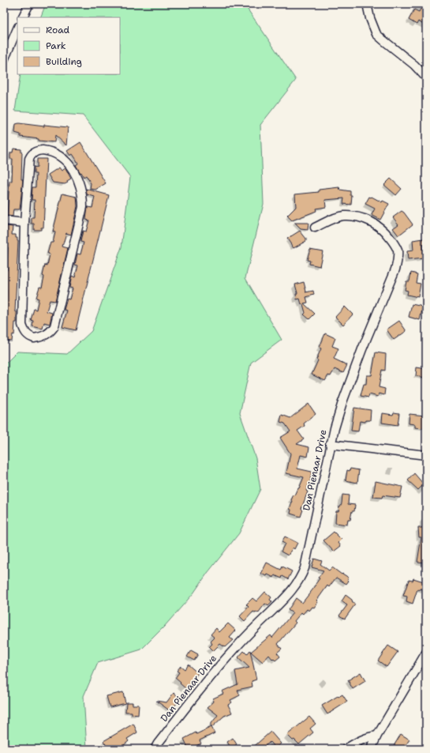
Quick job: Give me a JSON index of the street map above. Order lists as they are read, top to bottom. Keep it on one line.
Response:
{"streets":{"street":["Dan Pienaar Drive"]},"legend":["Road","Park","Building"]}
